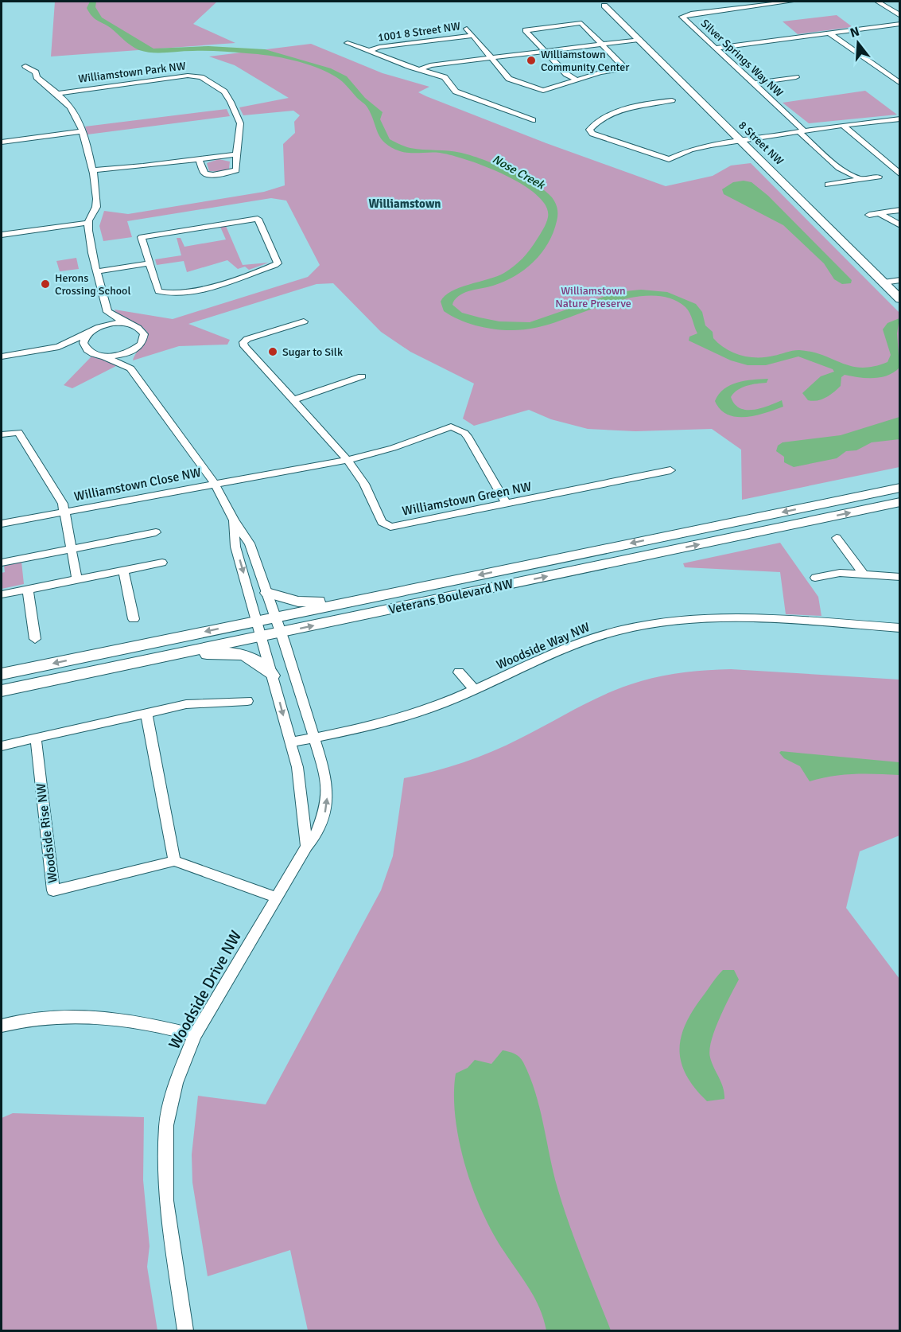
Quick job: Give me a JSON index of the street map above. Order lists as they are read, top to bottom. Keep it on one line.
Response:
{"streets":{"main road":["8 Street NW","Veterans Boulevard NW"],"street":["1001 8 Street NW","Silver Springs Way NW","Williamstown Park NW","Williamstown Close NW","Williamstown Green NW","Woodside Way NW","Woodside Rise NW","Woodside Drive NW"]},"crossings":[["Williamstown Close NW","Williamstown Green NW"],["Williamstown Close NW","Woodside Drive NW"],["Veterans Boulevard NW","Woodside Drive NW"],["Woodside Way NW","Woodside Drive NW"]],"districts":["Williamstown"],"water":["Nose Creek"],"parks":["Williamstown Nature Preserve"],"places":["Williamstown Community Center","Herons Crossing School","Sugar to Silk"],"north":"top"}
